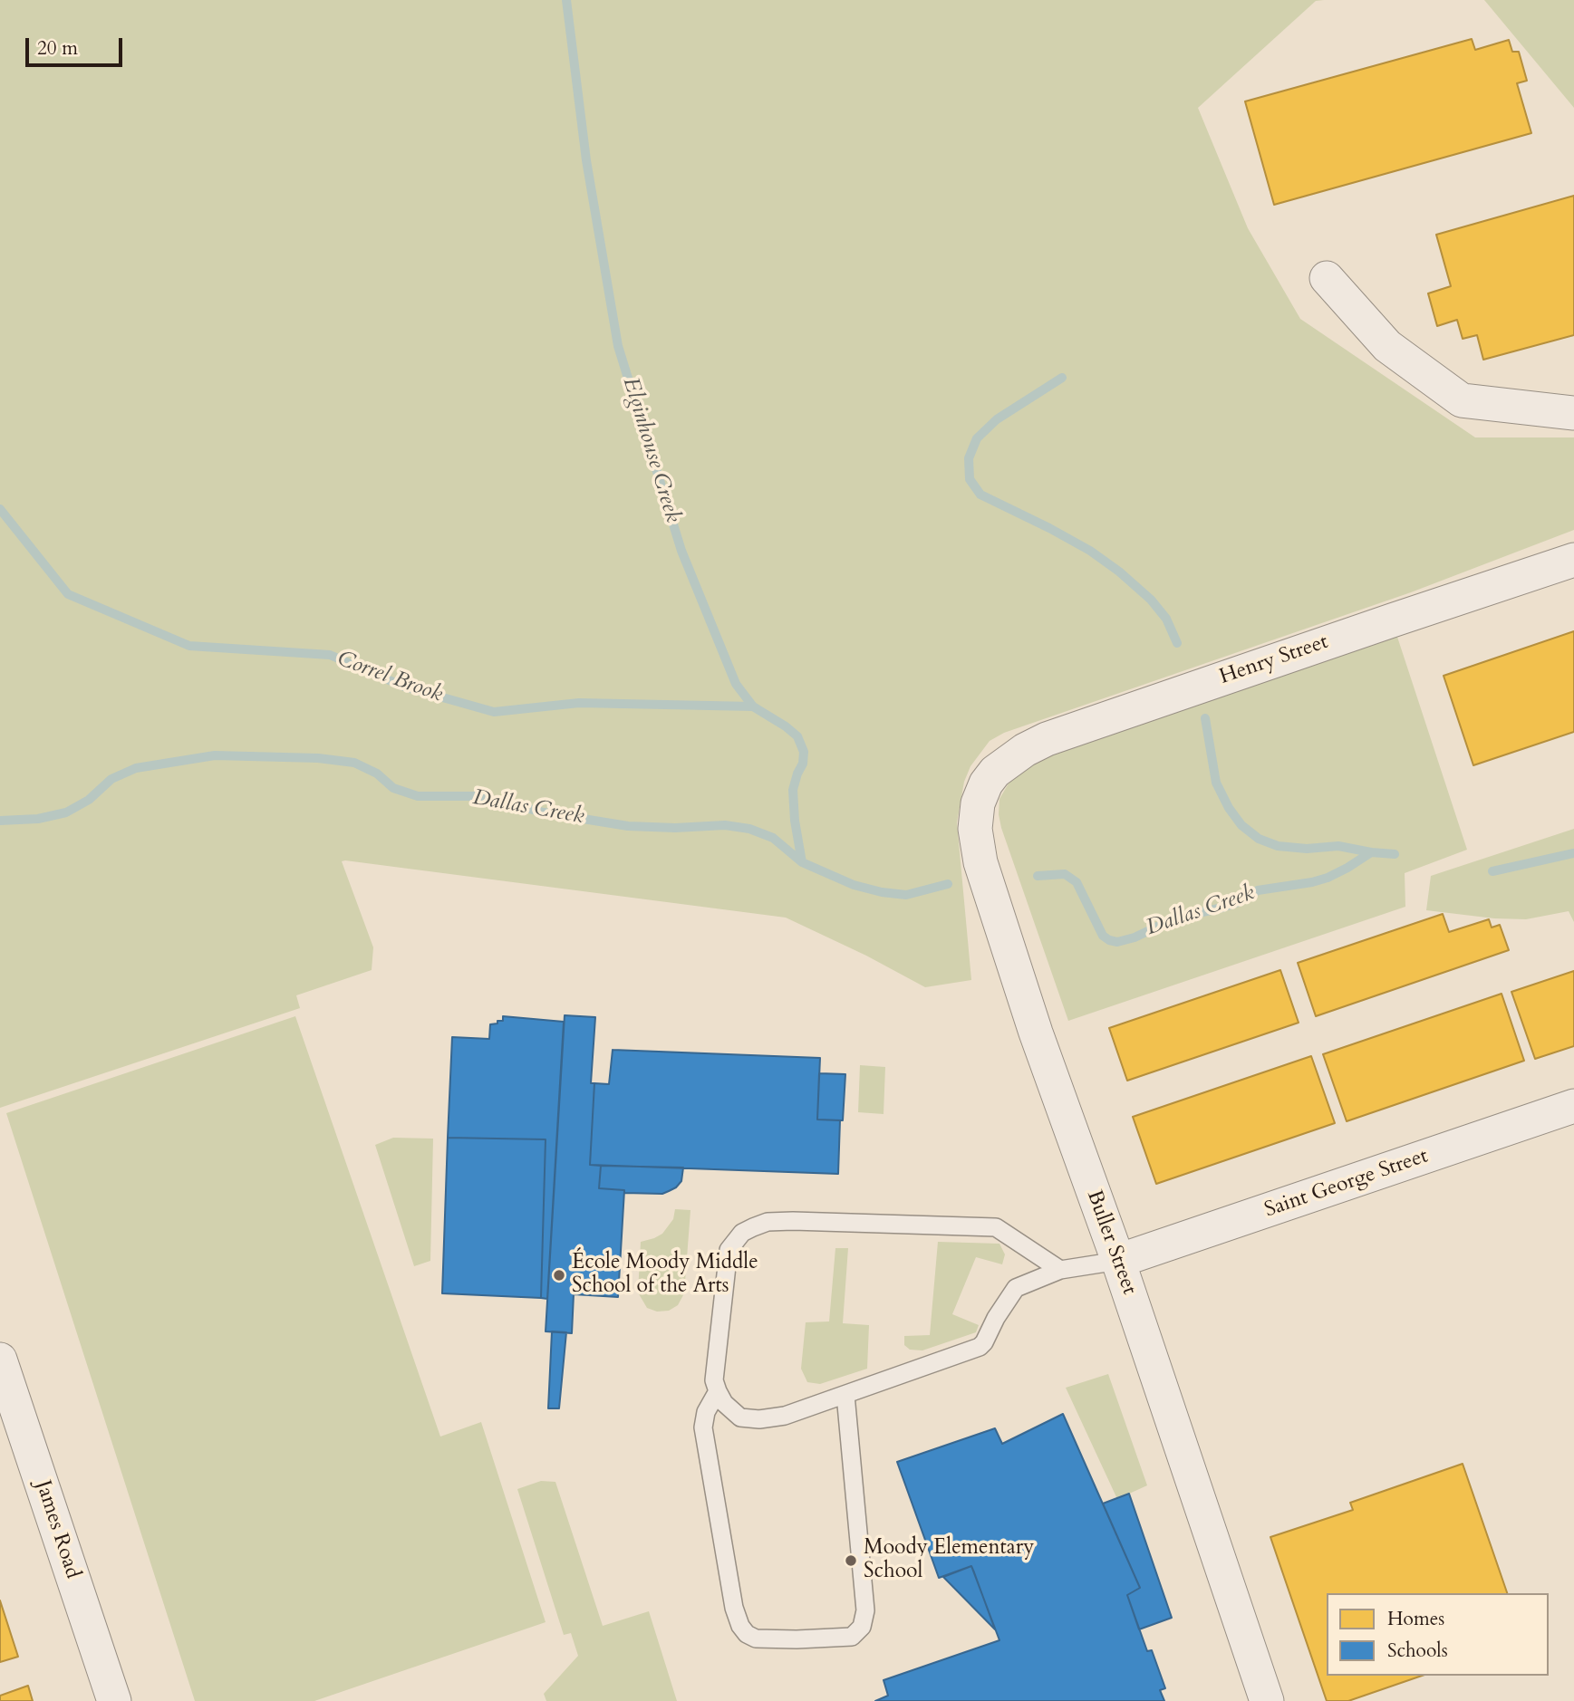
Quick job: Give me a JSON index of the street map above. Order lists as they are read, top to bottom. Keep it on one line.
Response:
{"streets":{"street":["Henry Street","Saint George Street","Buller Street","James Road"]},"crossings":[["Henry Street","Buller Street"],["Saint George Street","Buller Street"]],"water":["Elginhouse Creek","Correl Brook","Dallas Creek"],"places":["École Moody Middle School of the Arts","Moody Elementary School"],"legend":["Homes","Schools"],"scale_bar":"20 m"}
